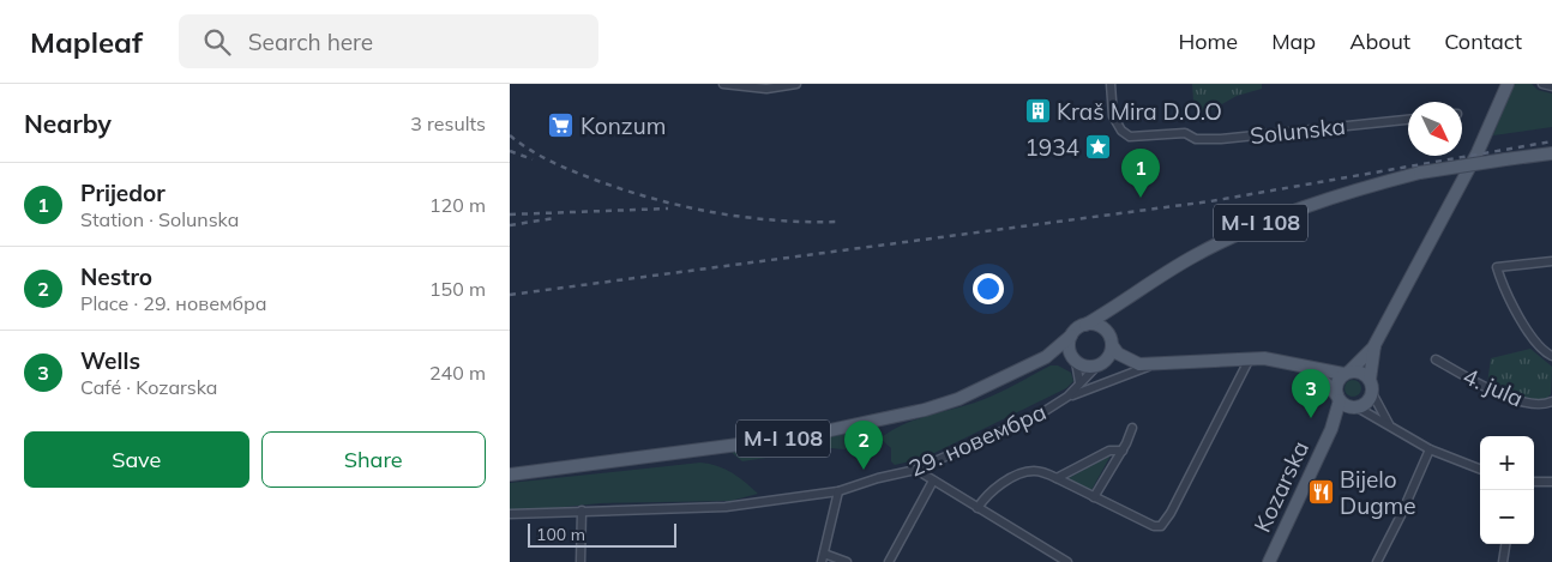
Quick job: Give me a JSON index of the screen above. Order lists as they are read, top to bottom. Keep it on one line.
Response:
{"streets":{"main road":["M-I 108","Kozarska"],"street":["Solunska","4. jula","29. новембра"]},"crossings":[["M-I 108","29. новембра"]],"places":{"building":["Kraš Mira D.O.O"],"supermarket":["Konzum"],"place":["1934"],"restaurant":["Bijelo Dugme"]},"scale_bar":"100 m","north":"bottom right","page":{"header":"Mapleaf","search":"Search here","nav":["Home","Map","About","Contact"],"heading":["Nearby","3 results"],"pins":["1","3","2"],"list":[{"mark":"1","name":"Prijedor","note":"Station · Solunska","value":"120 m"},{"mark":"2","name":"Nestro","note":"Place · 29. новембра","value":"150 m"},{"mark":"3","name":"Wells","note":"Café · Kozarska","value":"240 m"}],"buttons":["Save","Share"],"map_buttons":["+","−"],"scale":"100 m"}}
